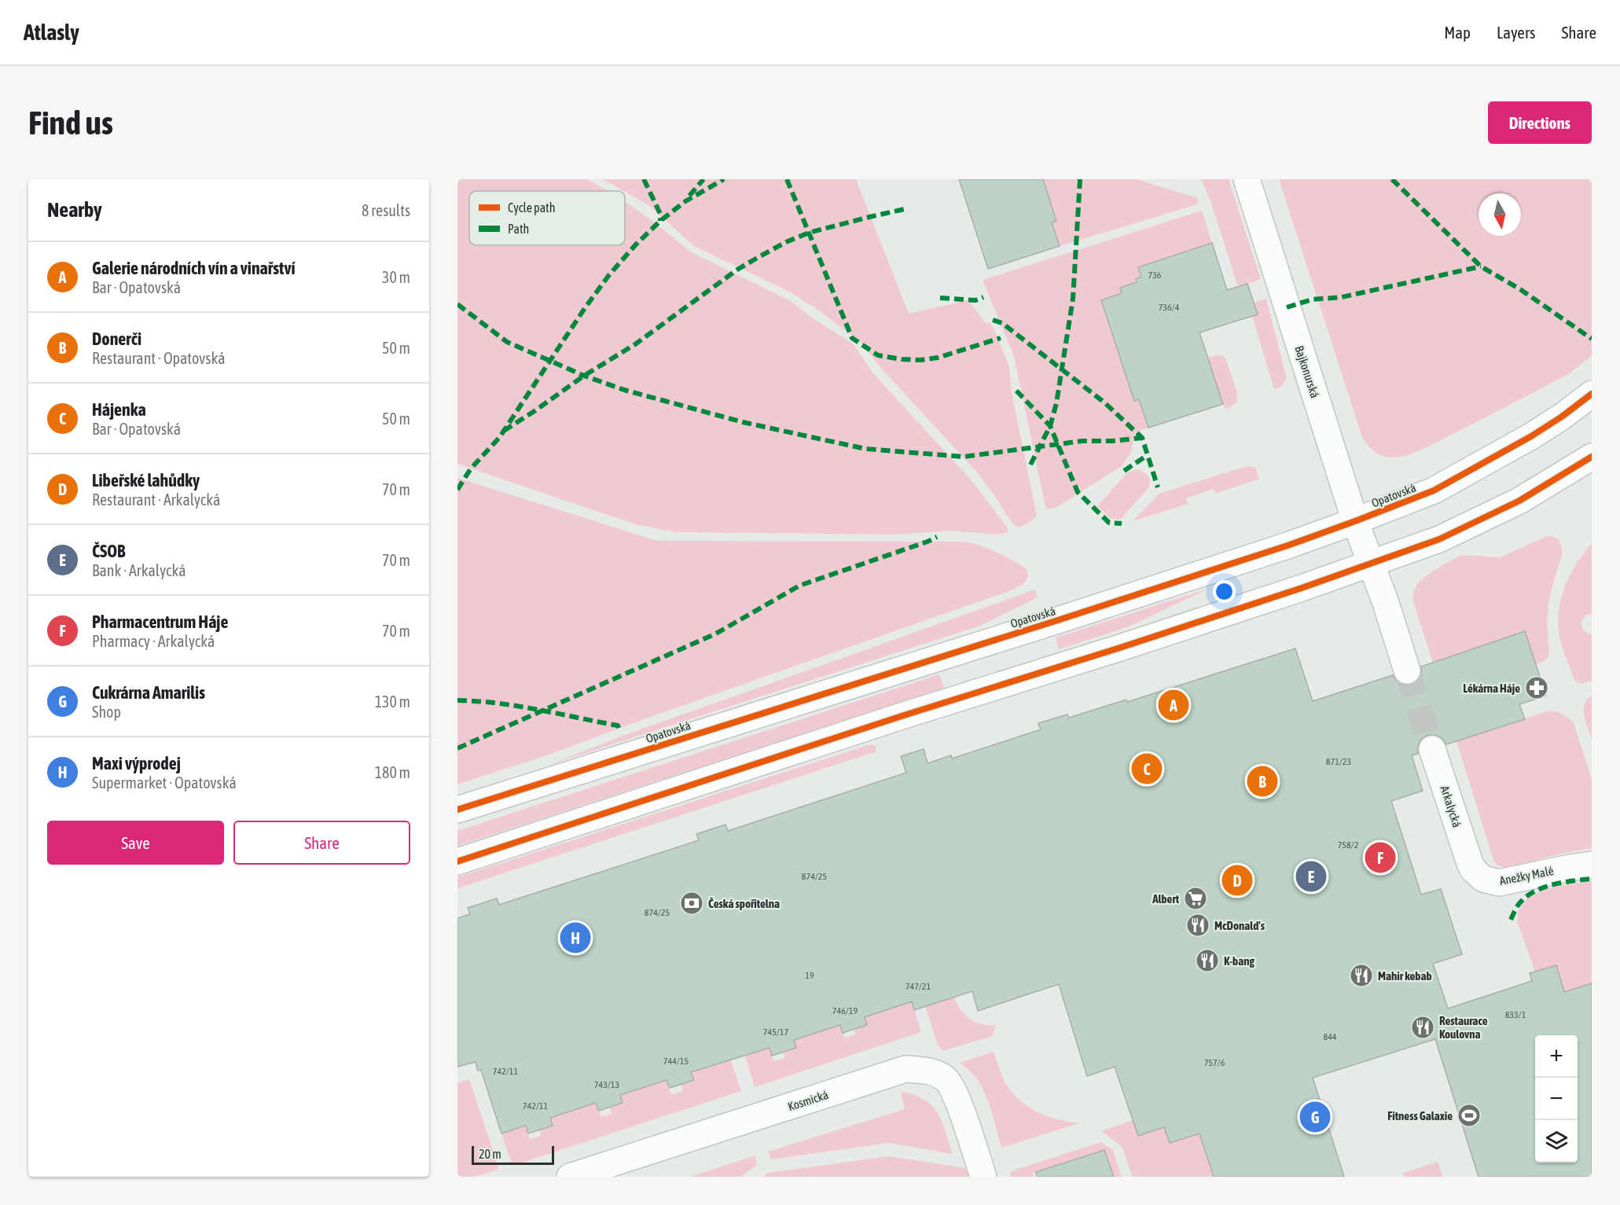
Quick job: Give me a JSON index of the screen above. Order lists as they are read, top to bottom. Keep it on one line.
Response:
{"streets":{"main road":["Bajkonurská","Opatovská","Arkalycká","Anežky Malé","Kosmická"]},"crossings":[["Bajkonurská","Opatovská"],["Arkalycká","Anežky Malé"]],"places":{"pharmacy":["Lékárna Háje"],"supermarket":["Albert"],"bank":["Česká spořitelna"],"restaurant":["McDonald's","K-bang","Mahir kebab","Restaurace Koulovna"],"sports":["Fitness Galaxie"]},"house_numbers":["736","736/4","871/23","758/2","874/25","874/25","19","747/21","746/19","833/1","745/17","844","744/15","757/6","742/11","743/13","742/11"],"legend":["Cycle path","Path"],"scale_bar":"20 m","north":"bottom","page":{"header":"Atlasly","nav":["Map","Layers","Share"],"buttons":["Directions",["Save","Share"]],"title":"Find us","heading":["Nearby","8 results"],"list":[{"mark":"A","name":"Galerie národních vín a vinařství","note":"Bar · Opatovská","value":"30 m"},{"mark":"B","name":"Donerči","note":"Restaurant · Opatovská","value":"50 m"},{"mark":"C","name":"Hájenka","note":"Bar · Opatovská","value":"50 m"},{"mark":"D","name":"Libeřské lahůdky","note":"Restaurant · Arkalycká","value":"70 m"},{"mark":"E","name":"ČSOB","note":"Bank · Arkalycká","value":"70 m"},{"mark":"F","name":"Pharmacentrum Háje","note":"Pharmacy · Arkalycká","value":"70 m"},{"mark":"G","name":"Cukrárna Amarilis","note":"Shop","value":"130 m"},{"mark":"H","name":"Maxi výprodej","note":"Supermarket · Opatovská","value":"180 m"}],"pins":["A","C","B","F","E","D","H","G"],"map_buttons":["+","−"],"scale":"20 m"}}
